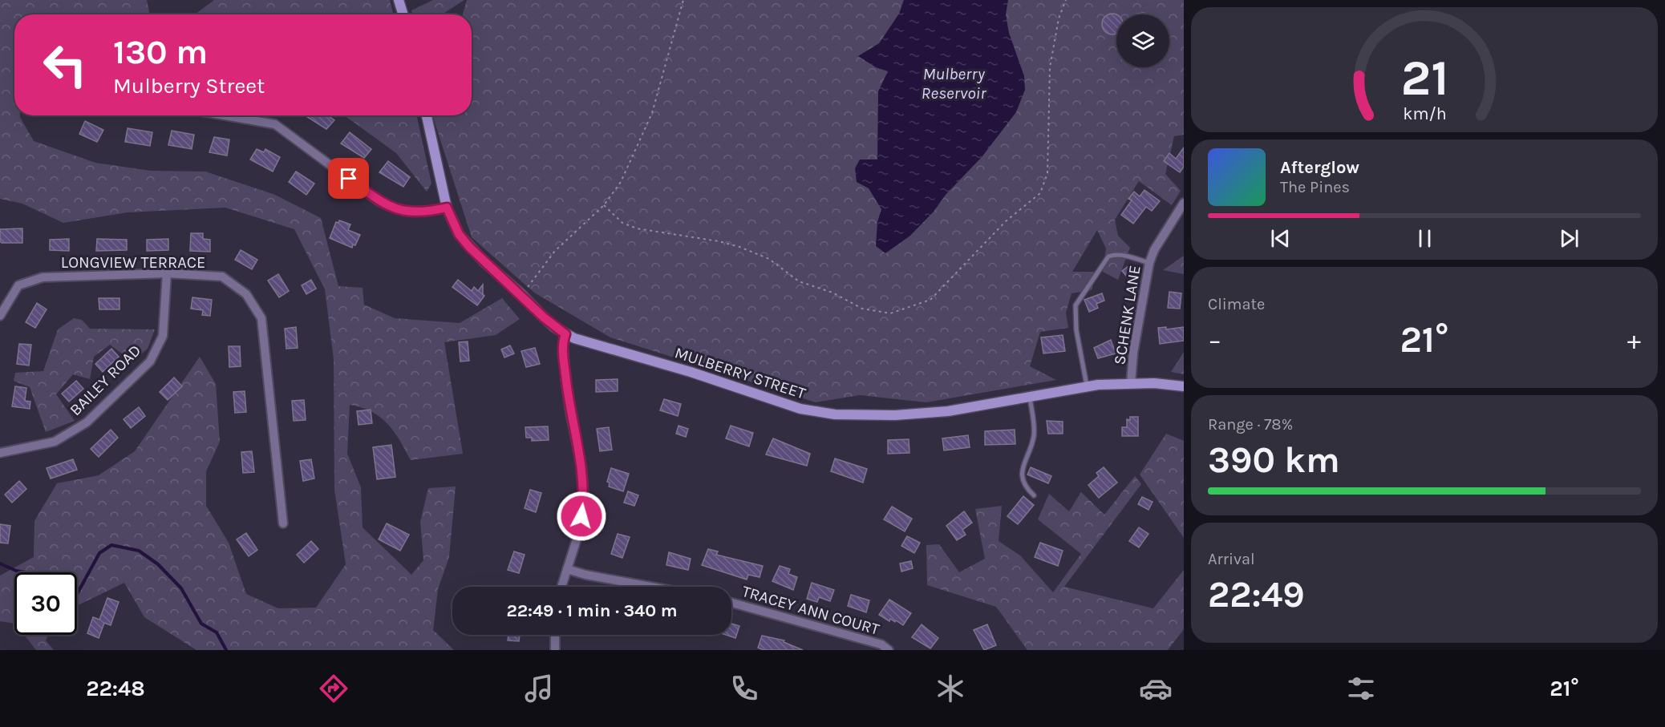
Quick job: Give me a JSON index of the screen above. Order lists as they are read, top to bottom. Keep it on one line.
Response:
{"streets":{"street":["LONGVIEW TERRACE","SCHENK LANE","MULBERRY STREET","BAILEY ROAD","TRACEY ANN COURT"]},"crossings":[["LONGVIEW TERRACE","BAILEY ROAD"],["SCHENK LANE","MULBERRY STREET"]],"water":["Mulberry Reservoir"],"page":{"turn":["130 m","Mulberry Street"],"song":["Afterglow","The Pines"],"tile":["Climate",["Range · 78%","390 km"],["Arrival","22:49"]],"heat":["−","21°","+"],"limit":"30","trip":"22:49 · 1 min · 340 m","tabs":["22:48","21°"],"gauge":["21","km/h"]}}
